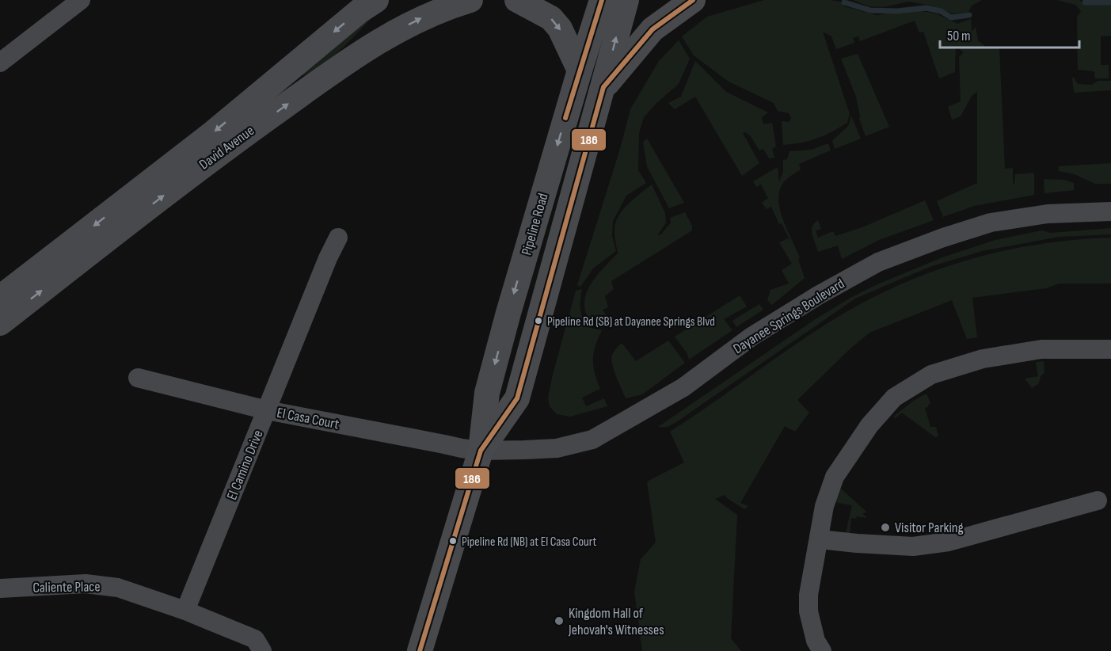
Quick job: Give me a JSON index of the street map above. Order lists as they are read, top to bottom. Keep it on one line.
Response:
{"streets":{"main road":["David Avenue","Pipeline Road"],"street":["Dayanee Springs Boulevard","El Casa Court","El Camino Drive","Caliente Place"]},"crossings":[["Pipeline Road","Dayanee Springs Boulevard"],["Pipeline Road","El Casa Court"],["Dayanee Springs Boulevard","El Casa Court"],["El Casa Court","El Camino Drive"],["El Camino Drive","Caliente Place"]],"places":["Pipeline Rd (SB) at Dayanee Springs Blvd","Visitor Parking","Pipeline Rd (NB) at El Casa Court","Kingdom Hall of Jehovah's Witnesses"],"lines":["transit line 186"],"scale_bar":"50 m"}
